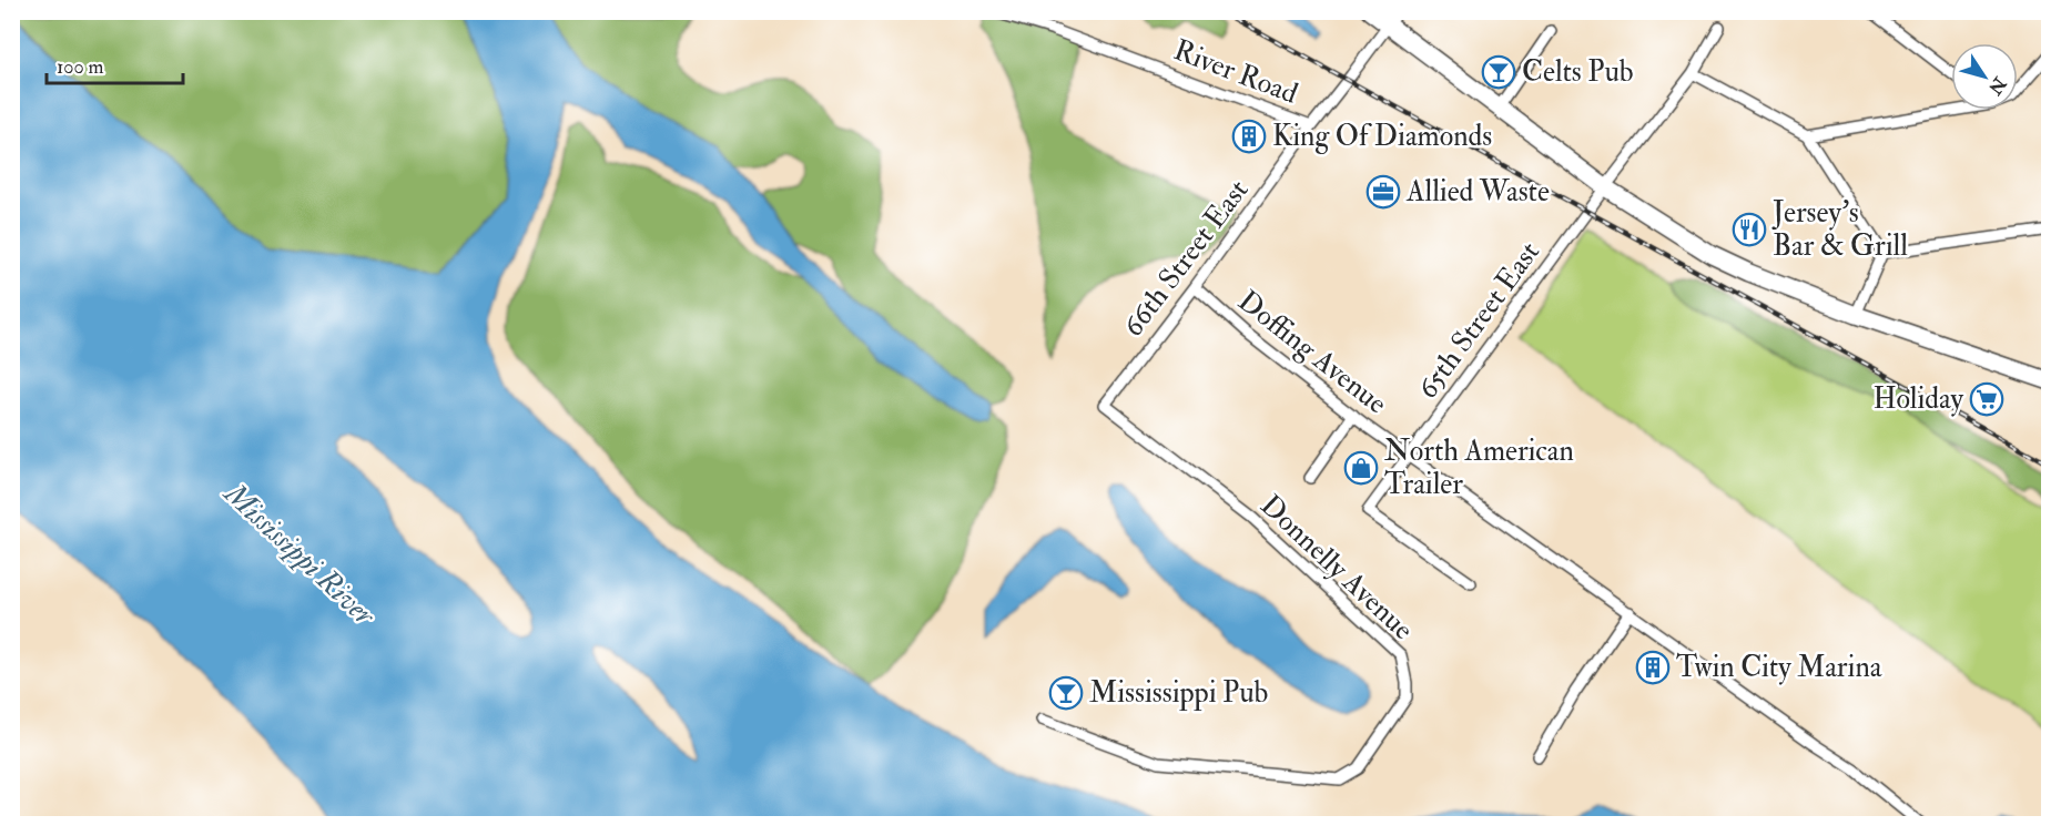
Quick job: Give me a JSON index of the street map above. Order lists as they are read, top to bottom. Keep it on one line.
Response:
{"streets":{"street":["River Road","66th Street East","65th Street East","Doffing Avenue","Donnelly Avenue"]},"crossings":[["River Road","66th Street East"],["66th Street East","Doffing Avenue"],["66th Street East","Donnelly Avenue"],["65th Street East","Doffing Avenue"]],"water":["Mississippi River"],"places":{"bar":["Celts Pub","Mississippi Pub"],"building":["King Of Diamonds","Twin City Marina"],"office":["Allied Waste"],"restaurant":["Jersey's Bar & Grill"],"supermarket":["Holiday"],"shop":["North American Trailer"]},"scale_bar":"100 m","north":"bottom right"}
